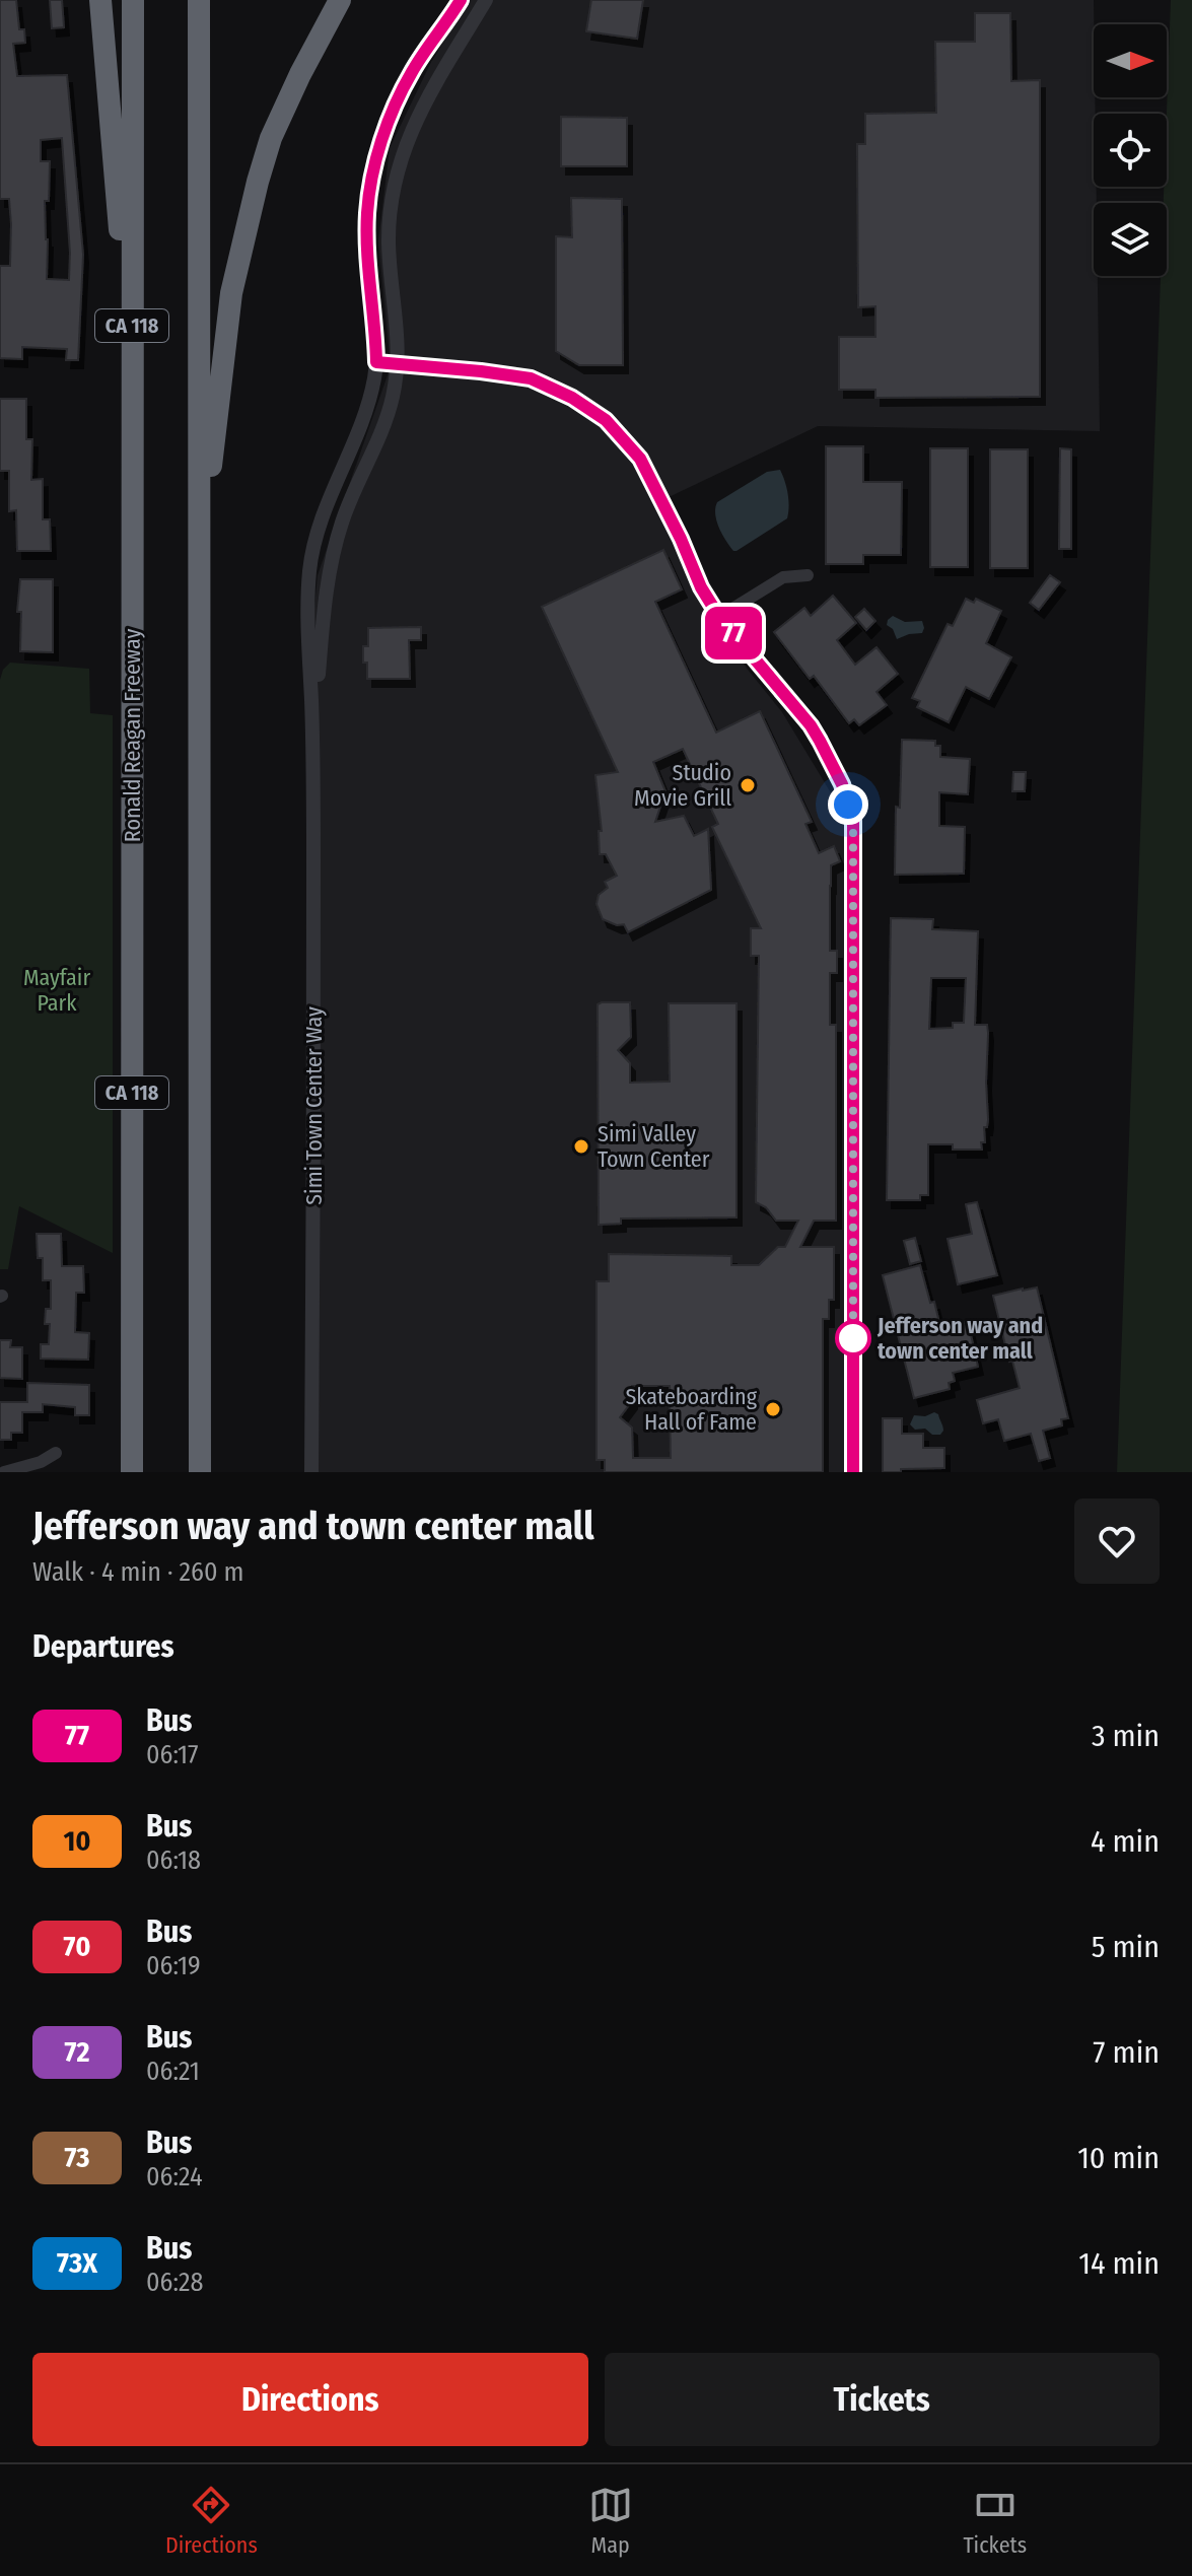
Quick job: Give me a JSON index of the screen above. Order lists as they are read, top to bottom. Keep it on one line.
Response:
{"streets":{"highway":["CA 118","Ronald Reagan Freeway"],"street":["Simi Town Center Way"]},"parks":["Mayfair Park"],"places":["Studio Movie Grill","Simi Valley Town Center","Jefferson way and town center mall","Skateboarding Hall of Fame"],"lines":["bus line 77"],"north":"right","page":{"on_map":"77","heading":[["Jefferson way and town center mall","Walk · 4 min · 260 m"],"Departures"],"list":[{"mark":"77","name":"Bus","note":"06:17","value":"3 min"},{"mark":"10","name":"Bus","note":"06:18","value":"4 min"},{"mark":"70","name":"Bus","note":"06:19","value":"5 min"},{"mark":"72","name":"Bus","note":"06:21","value":"7 min"},{"mark":"73","name":"Bus","note":"06:24","value":"10 min"},{"mark":"73X","name":"Bus","note":"06:28","value":"14 min"}],"buttons":["Directions","Tickets"],"tabs":["Directions","Map","Tickets"]}}
